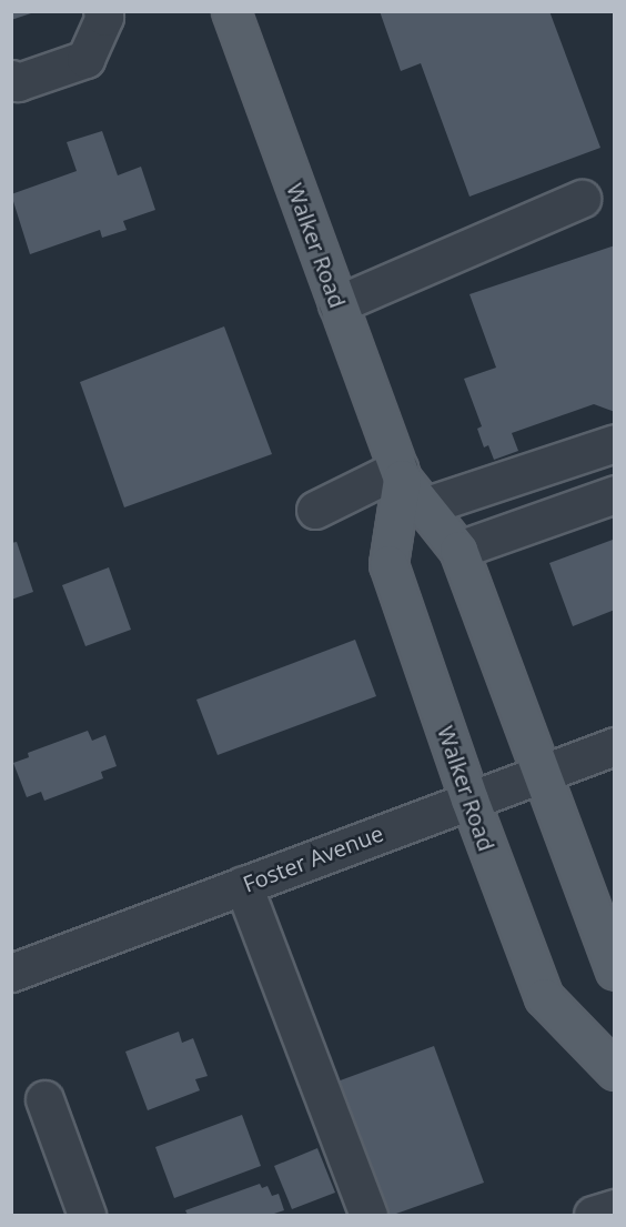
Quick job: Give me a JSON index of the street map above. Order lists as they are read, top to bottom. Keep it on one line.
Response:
{"streets":{"main road":["Walker Road"],"street":["Foster Avenue"]},"crossings":[["Walker Road","Foster Avenue"]]}
